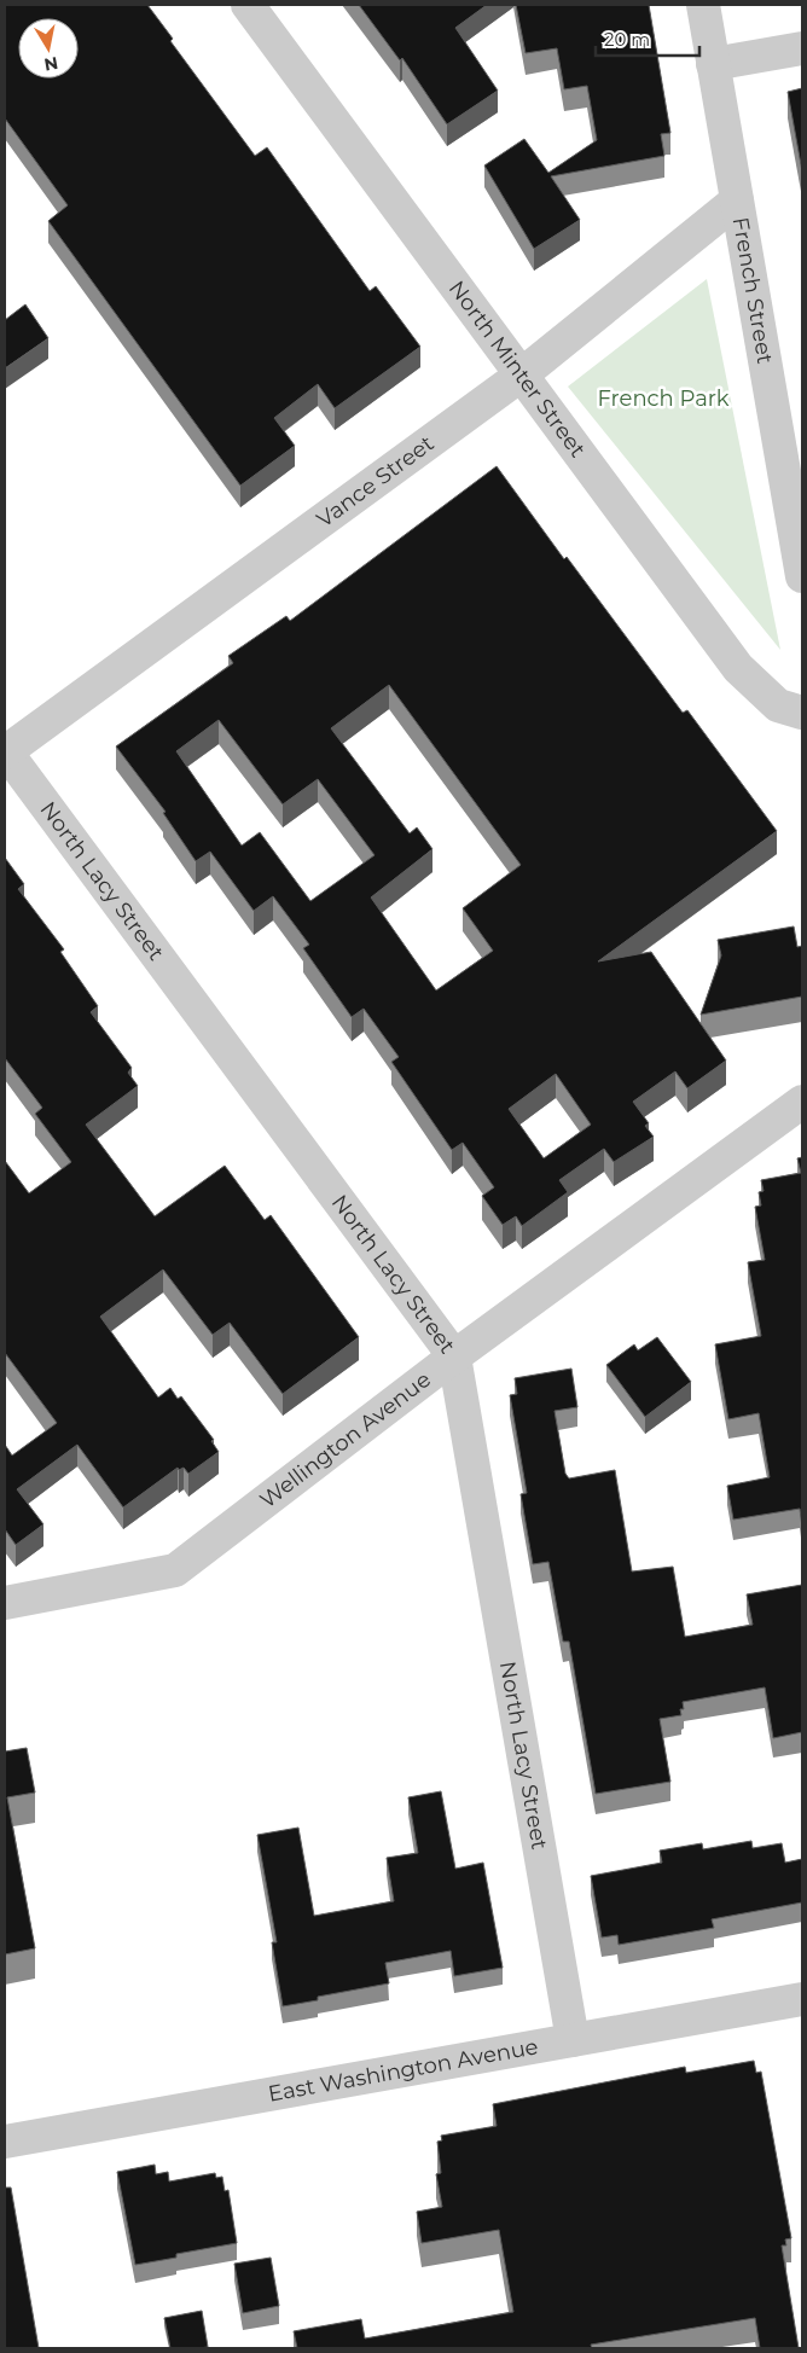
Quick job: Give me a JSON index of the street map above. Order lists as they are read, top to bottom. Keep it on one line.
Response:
{"streets":{"street":["French Street","North Minter Street","Vance Street","North Lacy Street","Wellington Avenue","East Washington Avenue"]},"crossings":[["French Street","Vance Street"],["North Minter Street","Vance Street"],["Vance Street","North Lacy Street"],["North Lacy Street","Wellington Avenue"],["North Lacy Street","East Washington Avenue"]],"parks":["French Park"],"scale_bar":"20 m","north":"bottom"}
